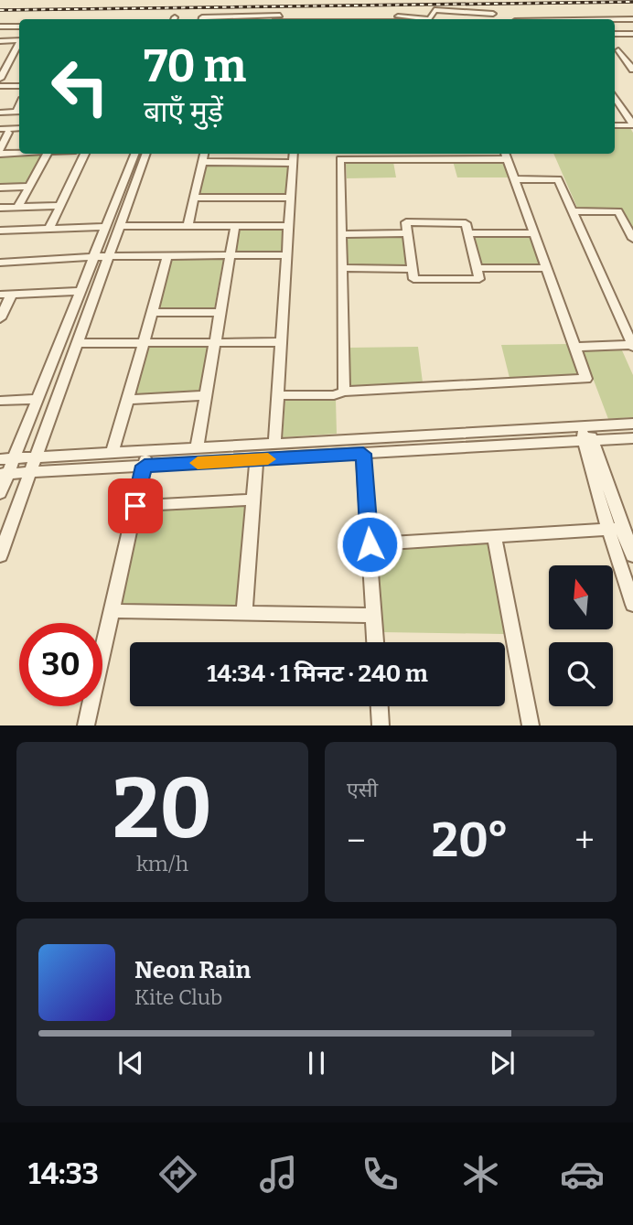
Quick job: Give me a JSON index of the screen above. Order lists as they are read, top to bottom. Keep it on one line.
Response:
{"north":"top","page":{"turn":["70 m","बाएँ मुड़ें"],"limit":"30","trip":"14:34 · 1 मिनट · 240 m","tile":[["20","km/h"],"एसी"],"heat":["−","20°","+"],"song":["Neon Rain","Kite Club"],"tabs":"14:33"}}
